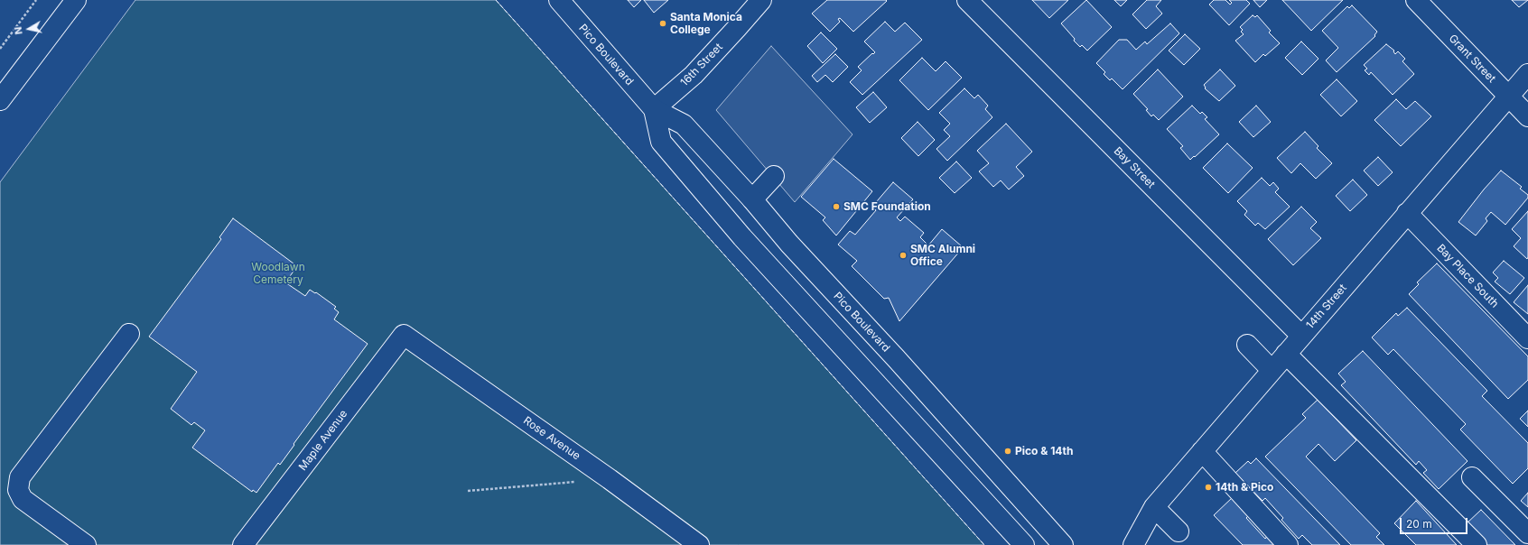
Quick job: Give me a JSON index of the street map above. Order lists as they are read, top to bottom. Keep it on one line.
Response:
{"streets":{"street":["Pico Boulevard","Grant Street","16th Street","Bay Street","Bay Place South","14th Street","Rose Avenue","Maple Avenue"]},"crossings":[["Pico Boulevard","16th Street"],["Grant Street","14th Street"],["Bay Street","14th Street"],["Bay Place South","14th Street"],["Rose Avenue","Maple Avenue"]],"parks":["Woodlawn Cemetery"],"places":["Santa Monica College","SMC Foundation","SMC Alumni Office","Pico & 14th","14th & Pico"],"scale_bar":"20 m","north":"left"}
